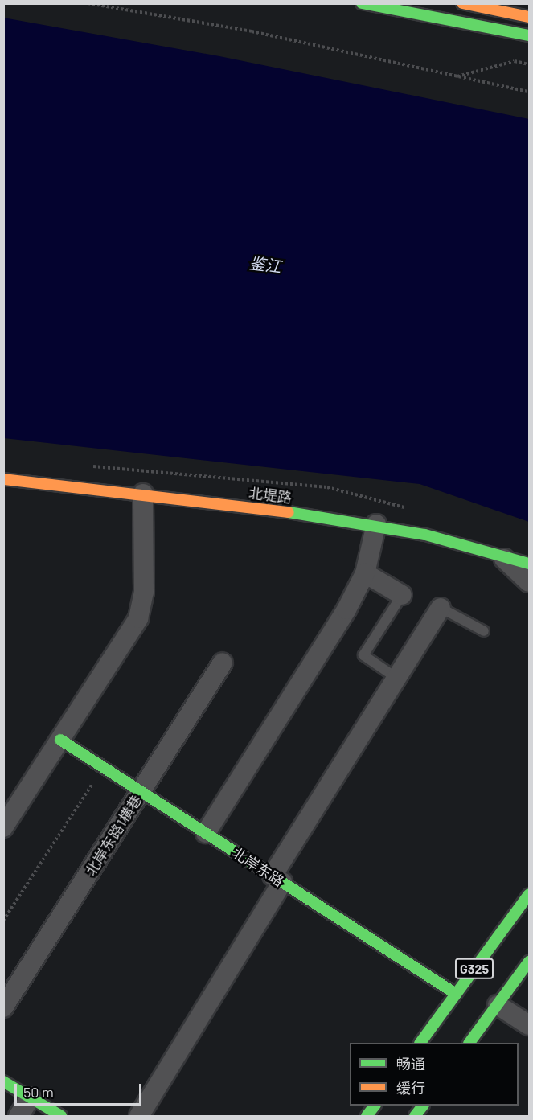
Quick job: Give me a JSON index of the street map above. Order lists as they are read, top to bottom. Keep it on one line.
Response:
{"streets":{"main road":["北堤路","北岸东路","G325"],"street":["北岸东路1横巷"]},"crossings":[["北岸东路1横巷","北岸东路"],["北岸东路","G325"]],"water":["鉴江"],"legend":["畅通","缓行"],"scale_bar":"50 m"}
